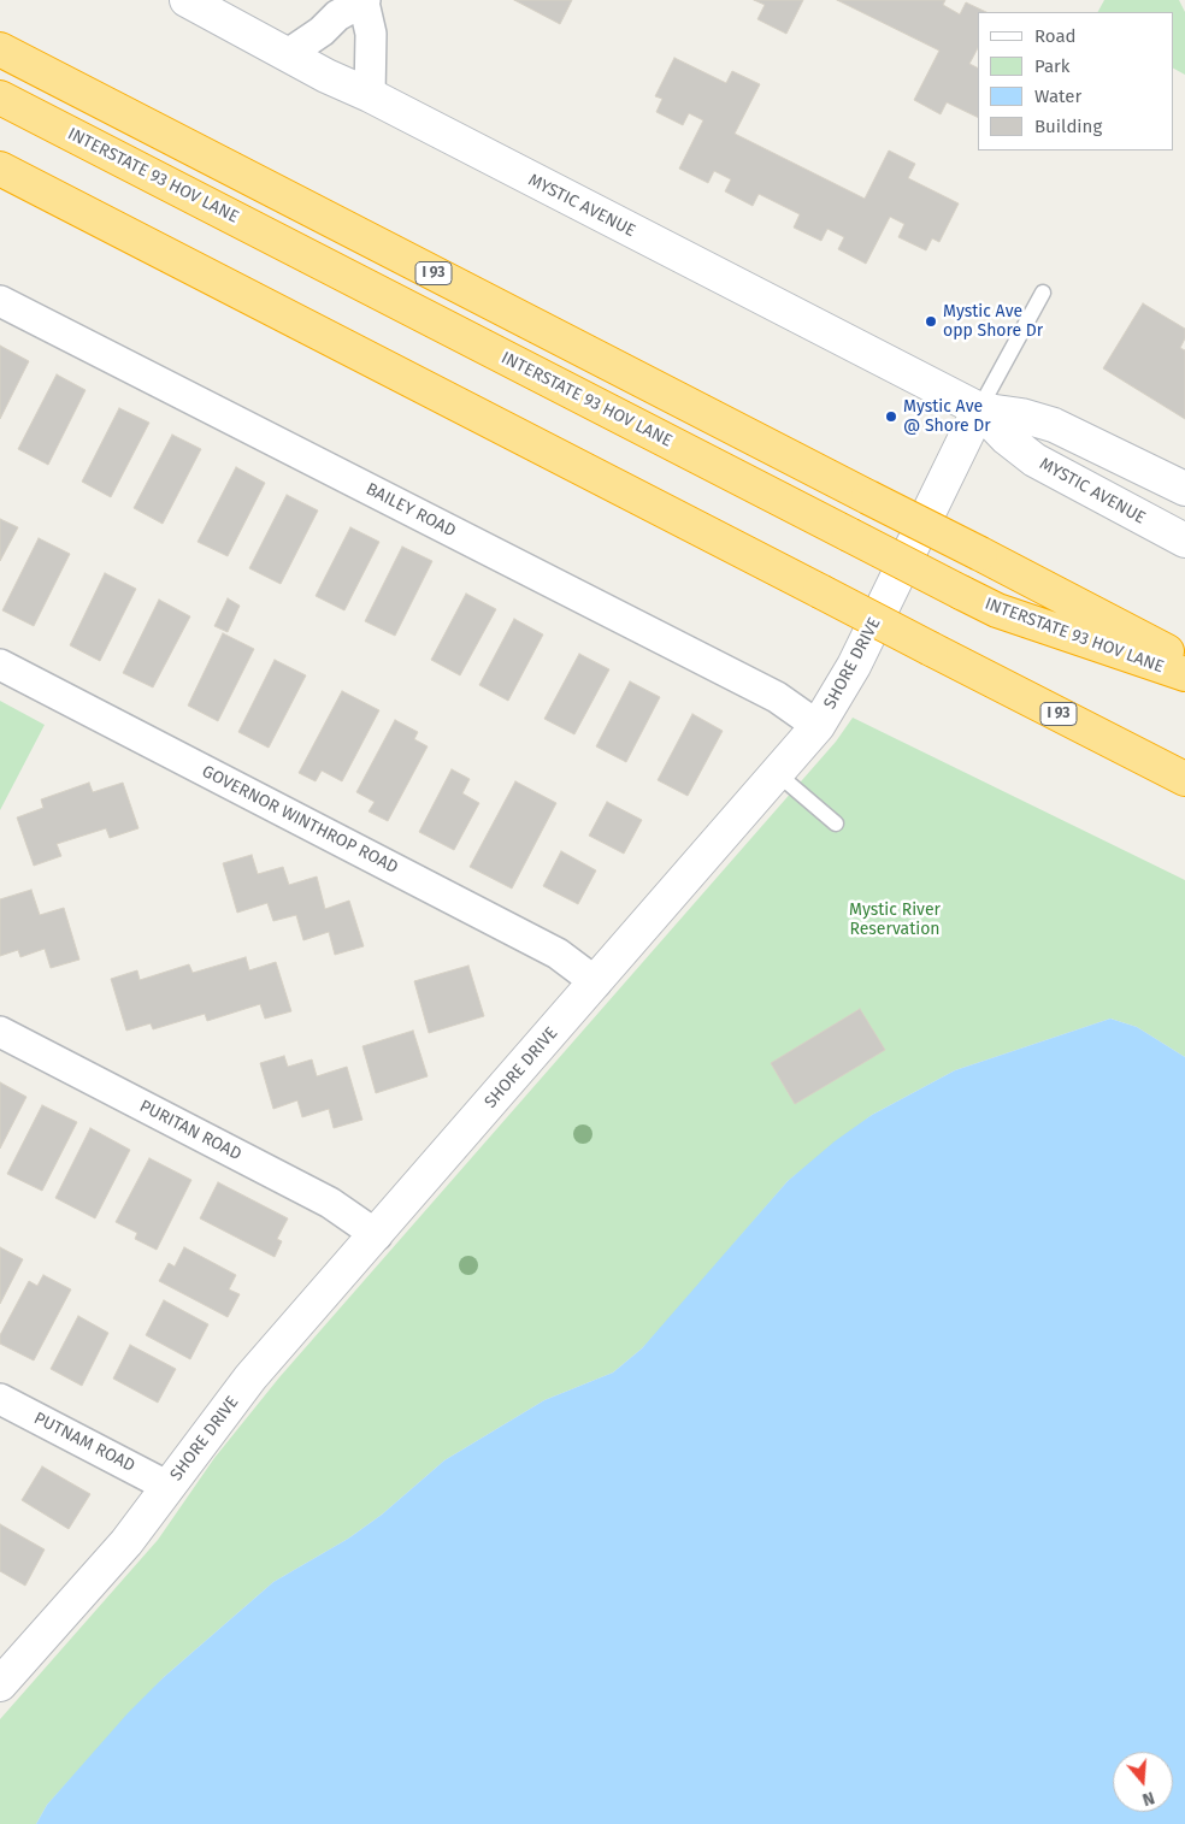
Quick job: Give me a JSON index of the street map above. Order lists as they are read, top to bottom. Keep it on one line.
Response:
{"streets":{"highway":["INTERSTATE 93 HOV LANE","I 93"],"street":["MYSTIC AVENUE","BAILEY ROAD","SHORE DRIVE","GOVERNOR WINTHROP ROAD","PURITAN ROAD","PUTNAM ROAD"]},"crossings":[["MYSTIC AVENUE","SHORE DRIVE"],["BAILEY ROAD","SHORE DRIVE"],["SHORE DRIVE","GOVERNOR WINTHROP ROAD"],["SHORE DRIVE","PURITAN ROAD"],["SHORE DRIVE","PUTNAM ROAD"]],"parks":["Mystic River Reservation"],"places":["Mystic Ave opp Shore Dr","Mystic Ave @ Shore Dr"],"legend":["Road","Park","Water","Building"],"north":"bottom"}
